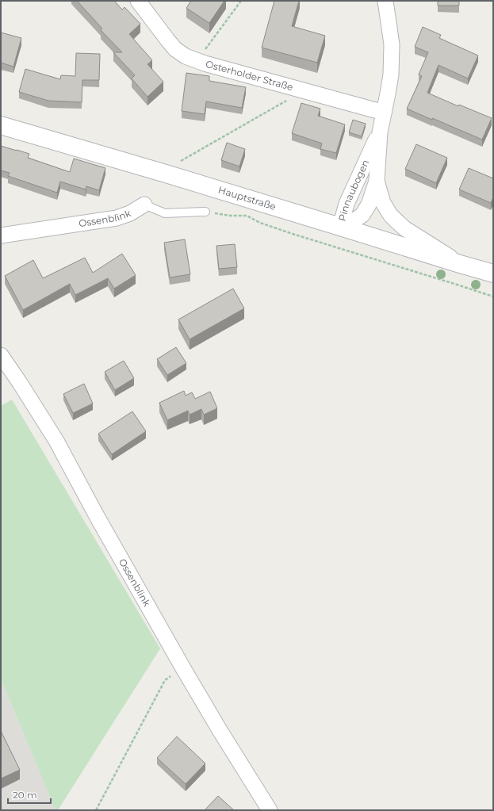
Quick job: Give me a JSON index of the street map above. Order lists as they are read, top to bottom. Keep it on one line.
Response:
{"streets":{"main road":["Hauptstraße"],"street":["Osterholder Straße","Pinnaubogen","Ossenblink"]},"crossings":[["Osterholder Straße","Pinnaubogen"],["Pinnaubogen","Hauptstraße"]],"scale_bar":"20 m"}
